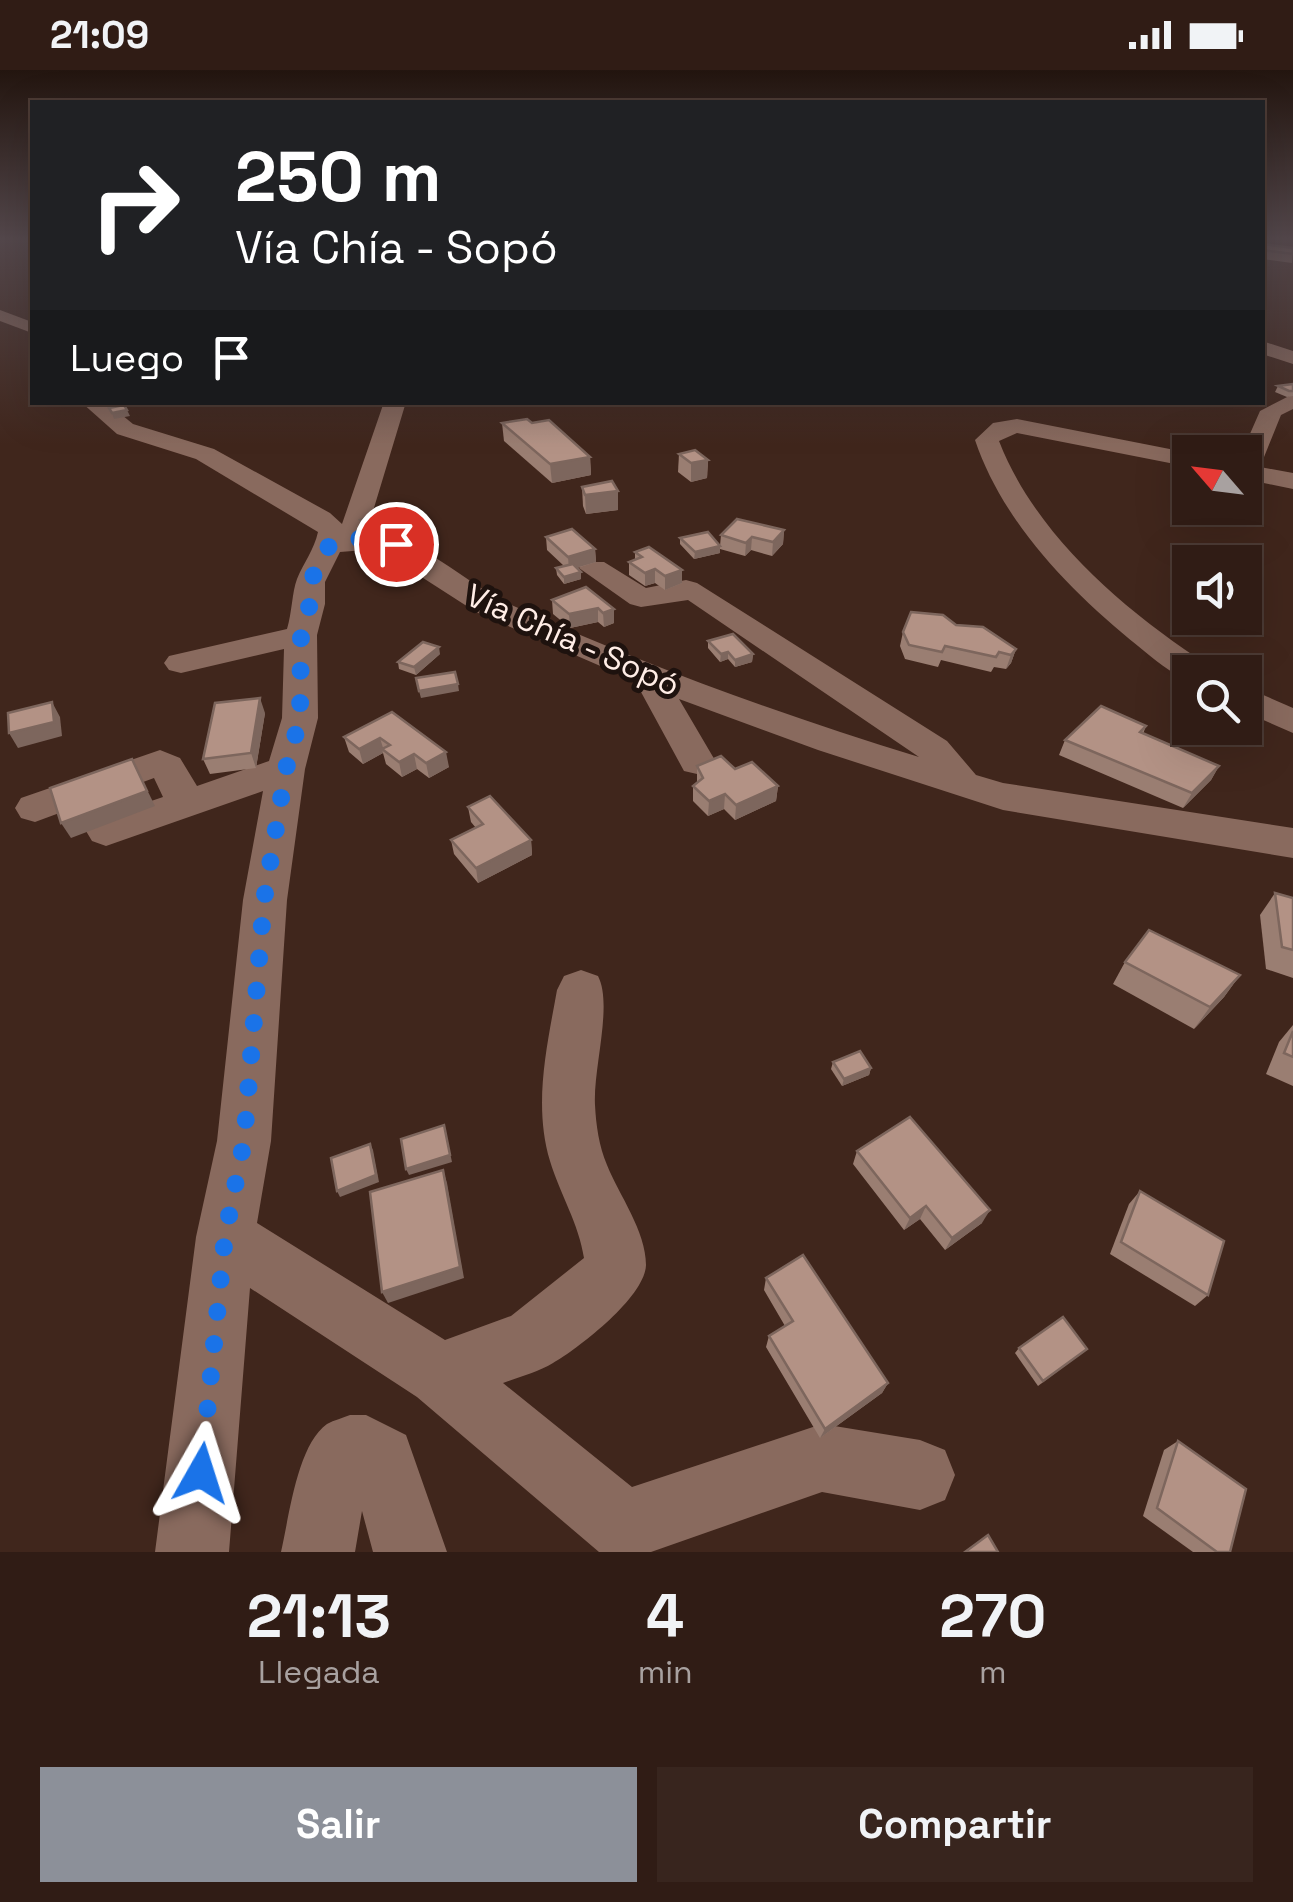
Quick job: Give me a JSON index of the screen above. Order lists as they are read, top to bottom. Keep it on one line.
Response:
{"streets":{"street":["Vía Chía - Sopó"]},"north":"top left","page":{"status":"21:09","turn":["250 m","Vía Chía - Sopó"],"then":"Luego","eta":["21:13","Llegada","4","min","270","m"],"buttons":["Salir","Compartir"]}}
